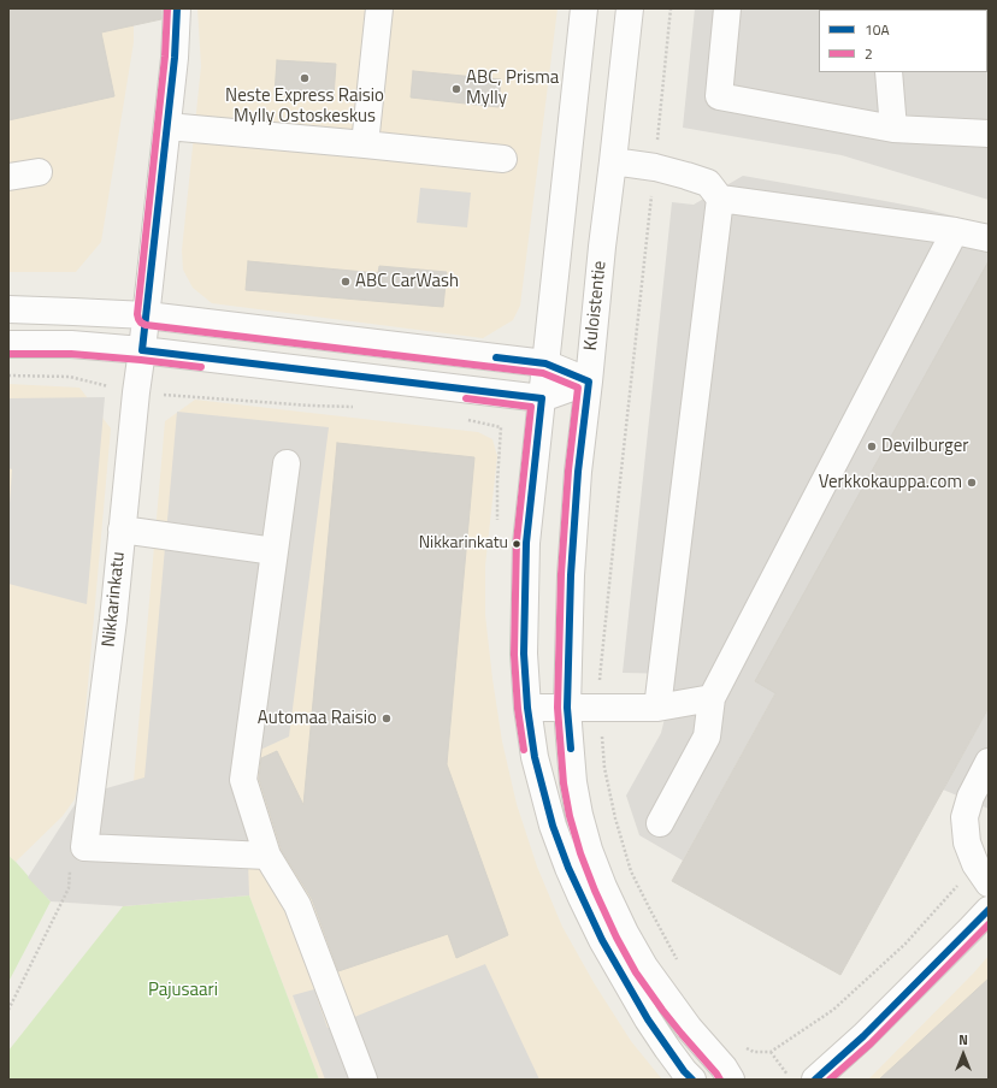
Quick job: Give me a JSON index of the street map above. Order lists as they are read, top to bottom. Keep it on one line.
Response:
{"streets":{"street":["Kuloistentie","Nikkarinkatu"]},"parks":["Pajusaari"],"places":["Neste Express Raisio Mylly Ostoskeskus","ABC, Prisma Mylly","ABC CarWash","Devilburger","Verkkokauppa.com","Nikkarinkatu","Automaa Raisio"],"lines":["transit line 10A","transit line 2"],"legend":["10A","2"],"north":"top"}
